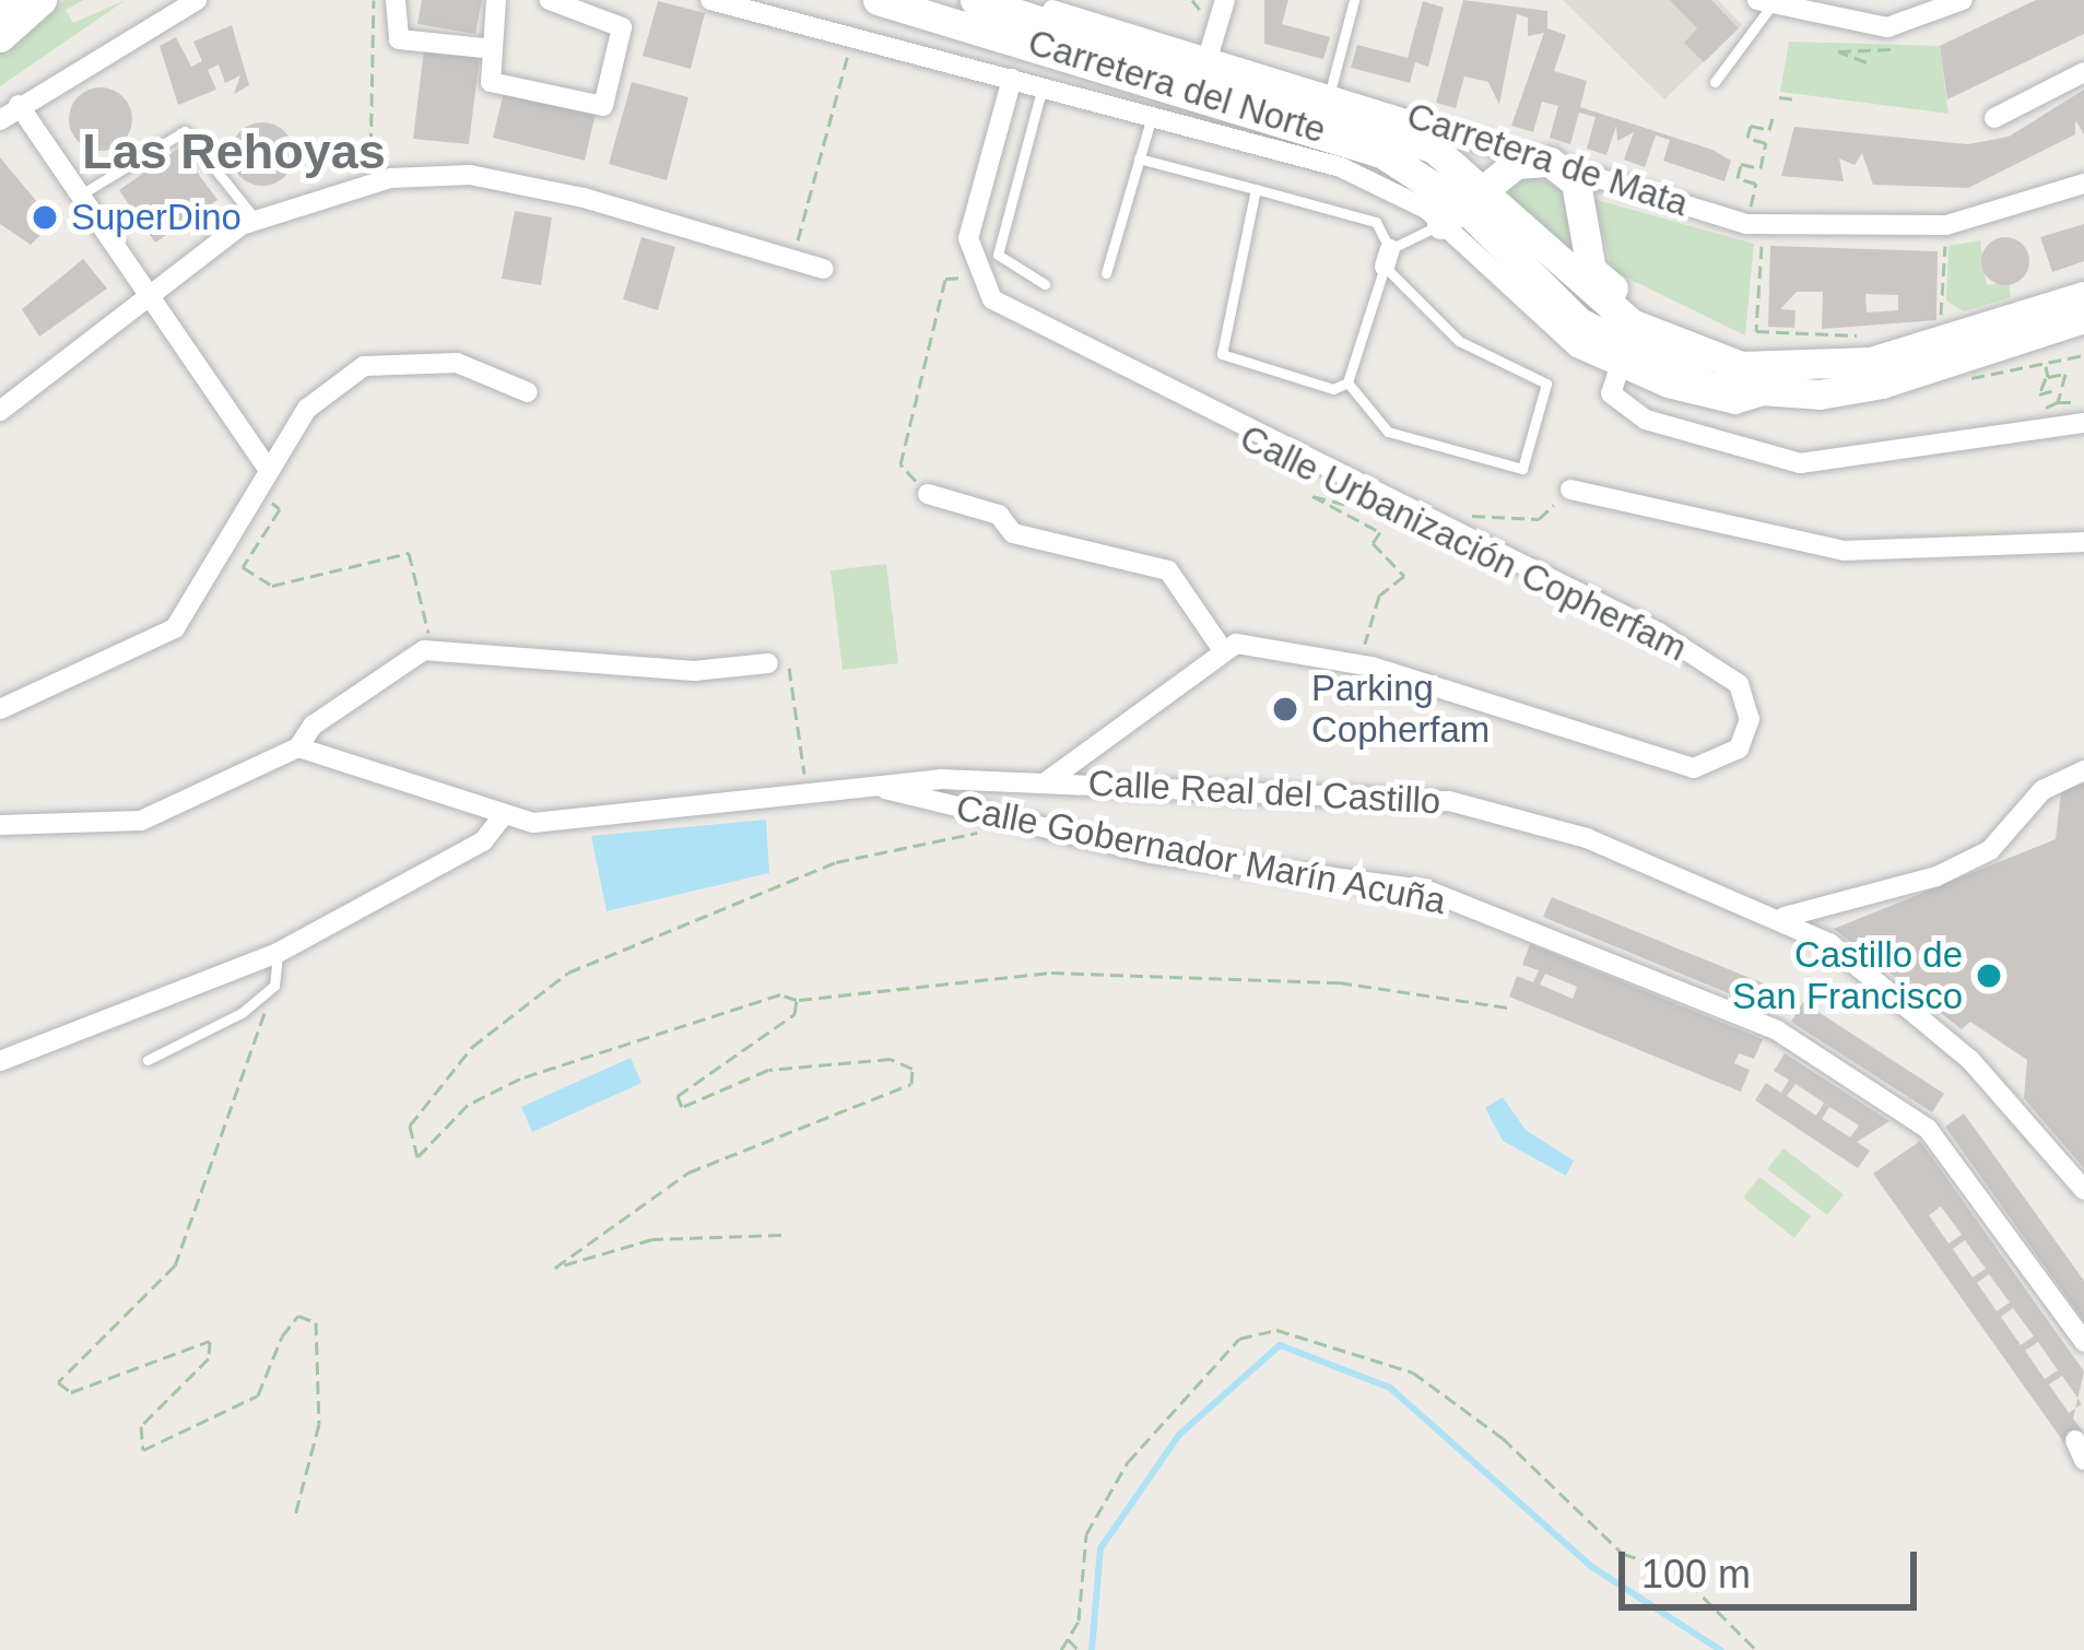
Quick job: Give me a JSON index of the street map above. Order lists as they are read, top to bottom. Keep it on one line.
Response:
{"streets":{"street":["Carretera del Norte","Carretera de Mata","Calle Urbanización Copherfam","Calle Real del Castillo","Calle Gobernador Marín Acuña"]},"crossings":[["Calle Real del Castillo","Calle Gobernador Marín Acuña"]],"districts":["Las Rehoyas"],"places":["SuperDino","Parking Copherfam","Castillo de San Francisco"],"scale_bar":"100 m"}
